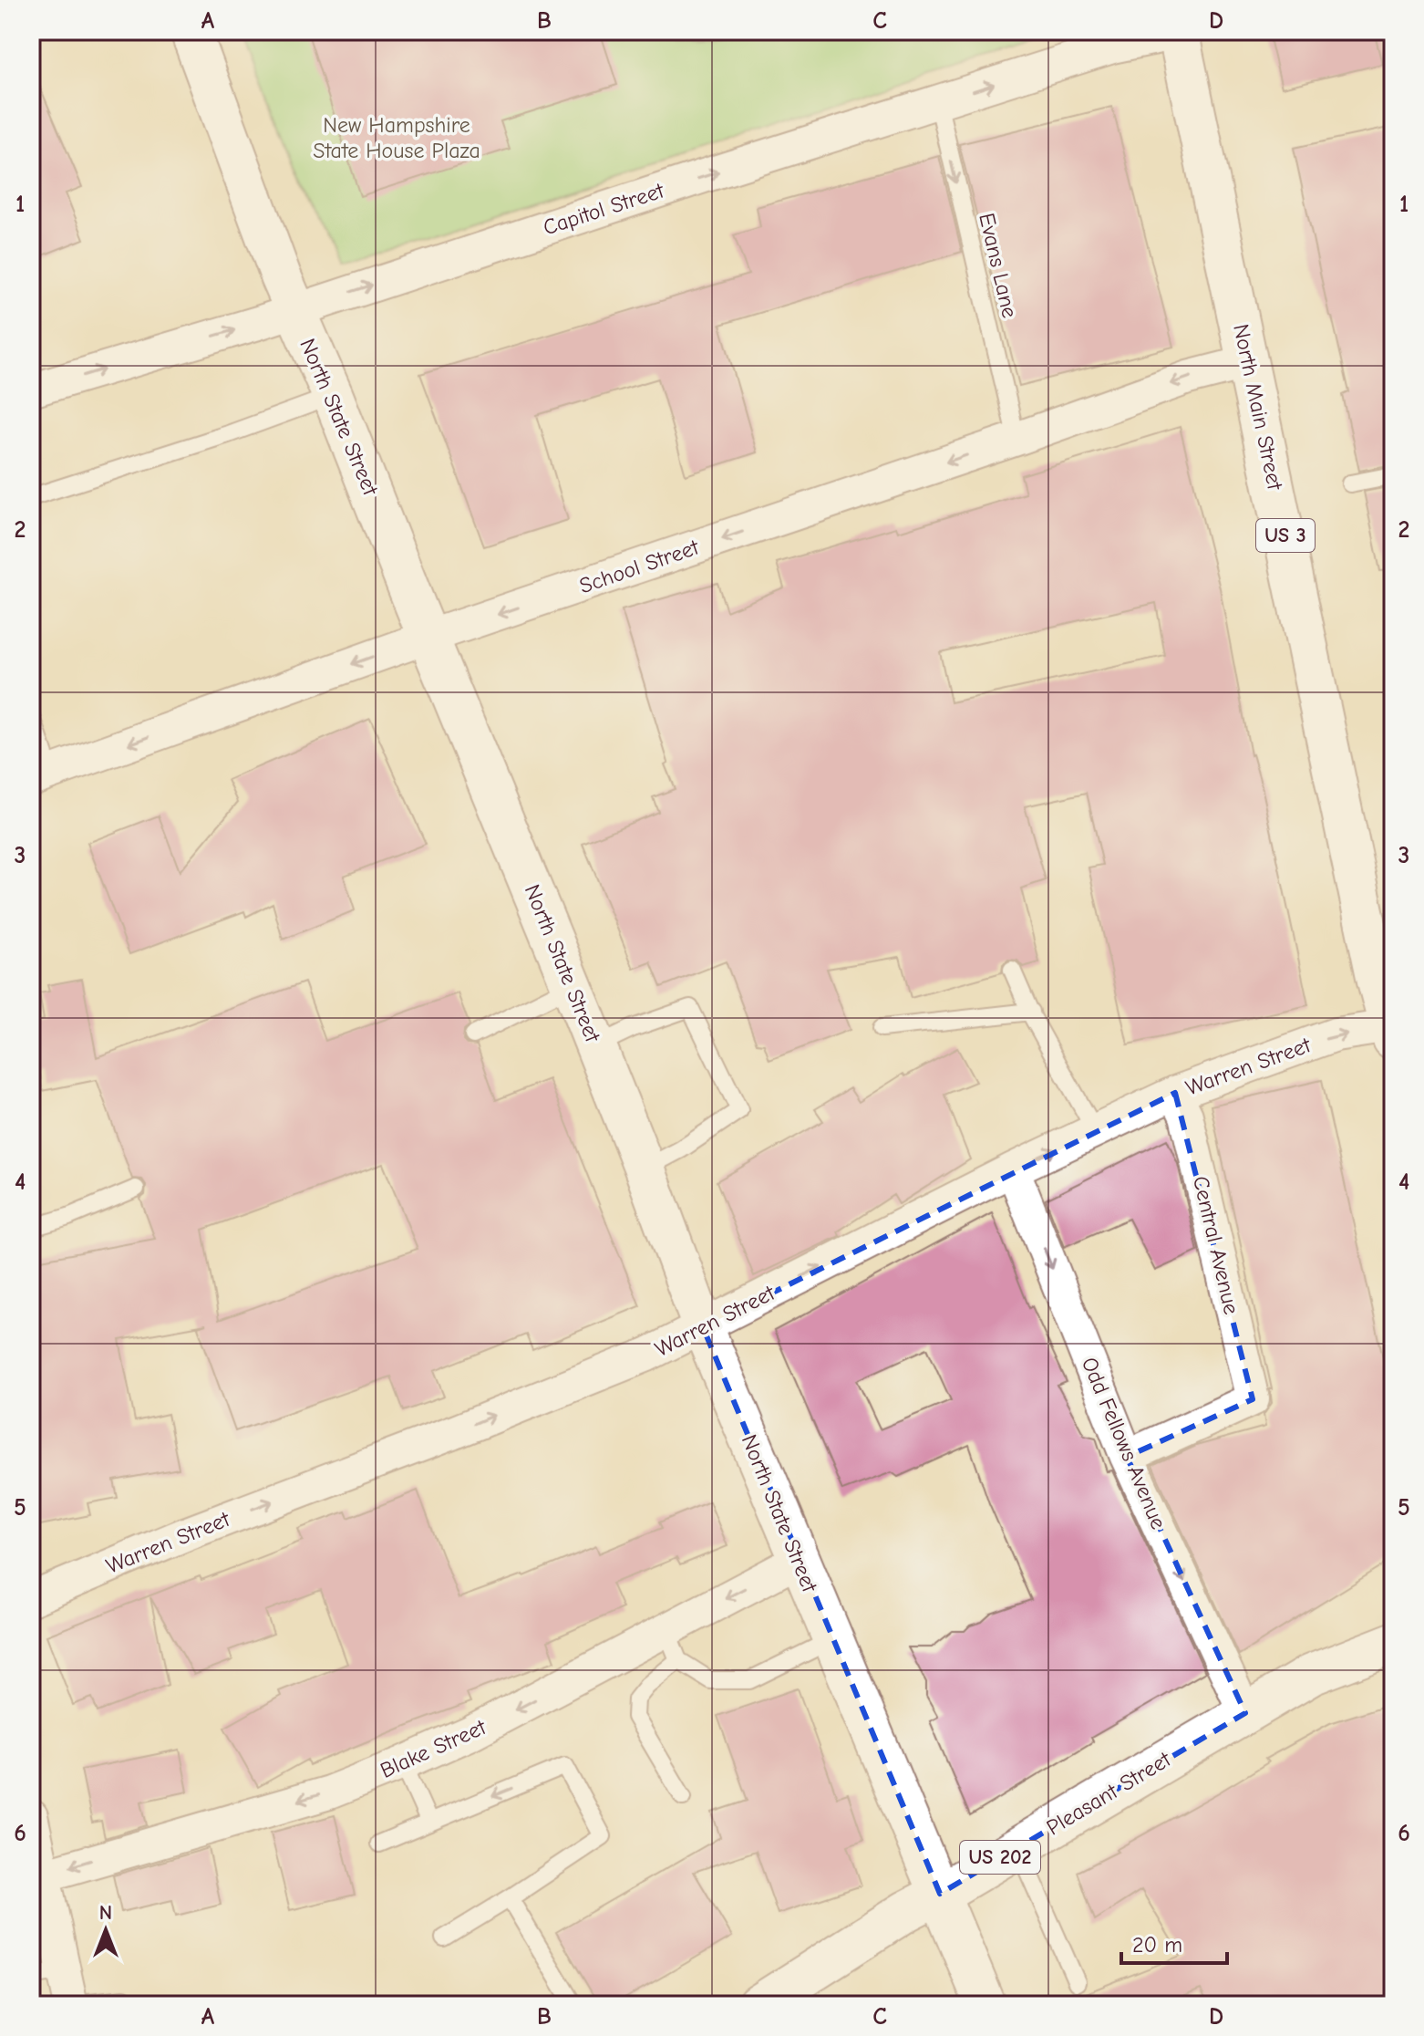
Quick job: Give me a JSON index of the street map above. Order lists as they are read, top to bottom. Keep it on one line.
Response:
{"streets":{"street":["Capitol Street","North Main Street","North State Street","US 3","School Street","Warren Street","Central Avenue","Odd Fellows Avenue","Blake Street","Pleasant Street","US 202"],"lane":["Evans Lane"]},"crossings":[["Capitol Street","Evans Lane"],["Capitol Street","North Main Street"],["Capitol Street","North State Street"],["Evans Lane","School Street"],["North Main Street","School Street"],["North Main Street","Warren Street"],["North State Street","School Street"],["North State Street","Warren Street"],["North State Street","Blake Street"],["North State Street","Pleasant Street"],["Warren Street","Central Avenue"],["Warren Street","Odd Fellows Avenue"],["Central Avenue","Odd Fellows Avenue"],["Odd Fellows Avenue","Pleasant Street"]],"one_way":["Capitol Street","Evans Lane","School Street","Warren Street","Odd Fellows Avenue","Blake Street"],"parks":["New Hampshire State House Plaza"],"scale_bar":"20 m","north":"top","grid":{"columns":["A","B","C","D"],"rows":["1","2","3","4","5","6"]}}
